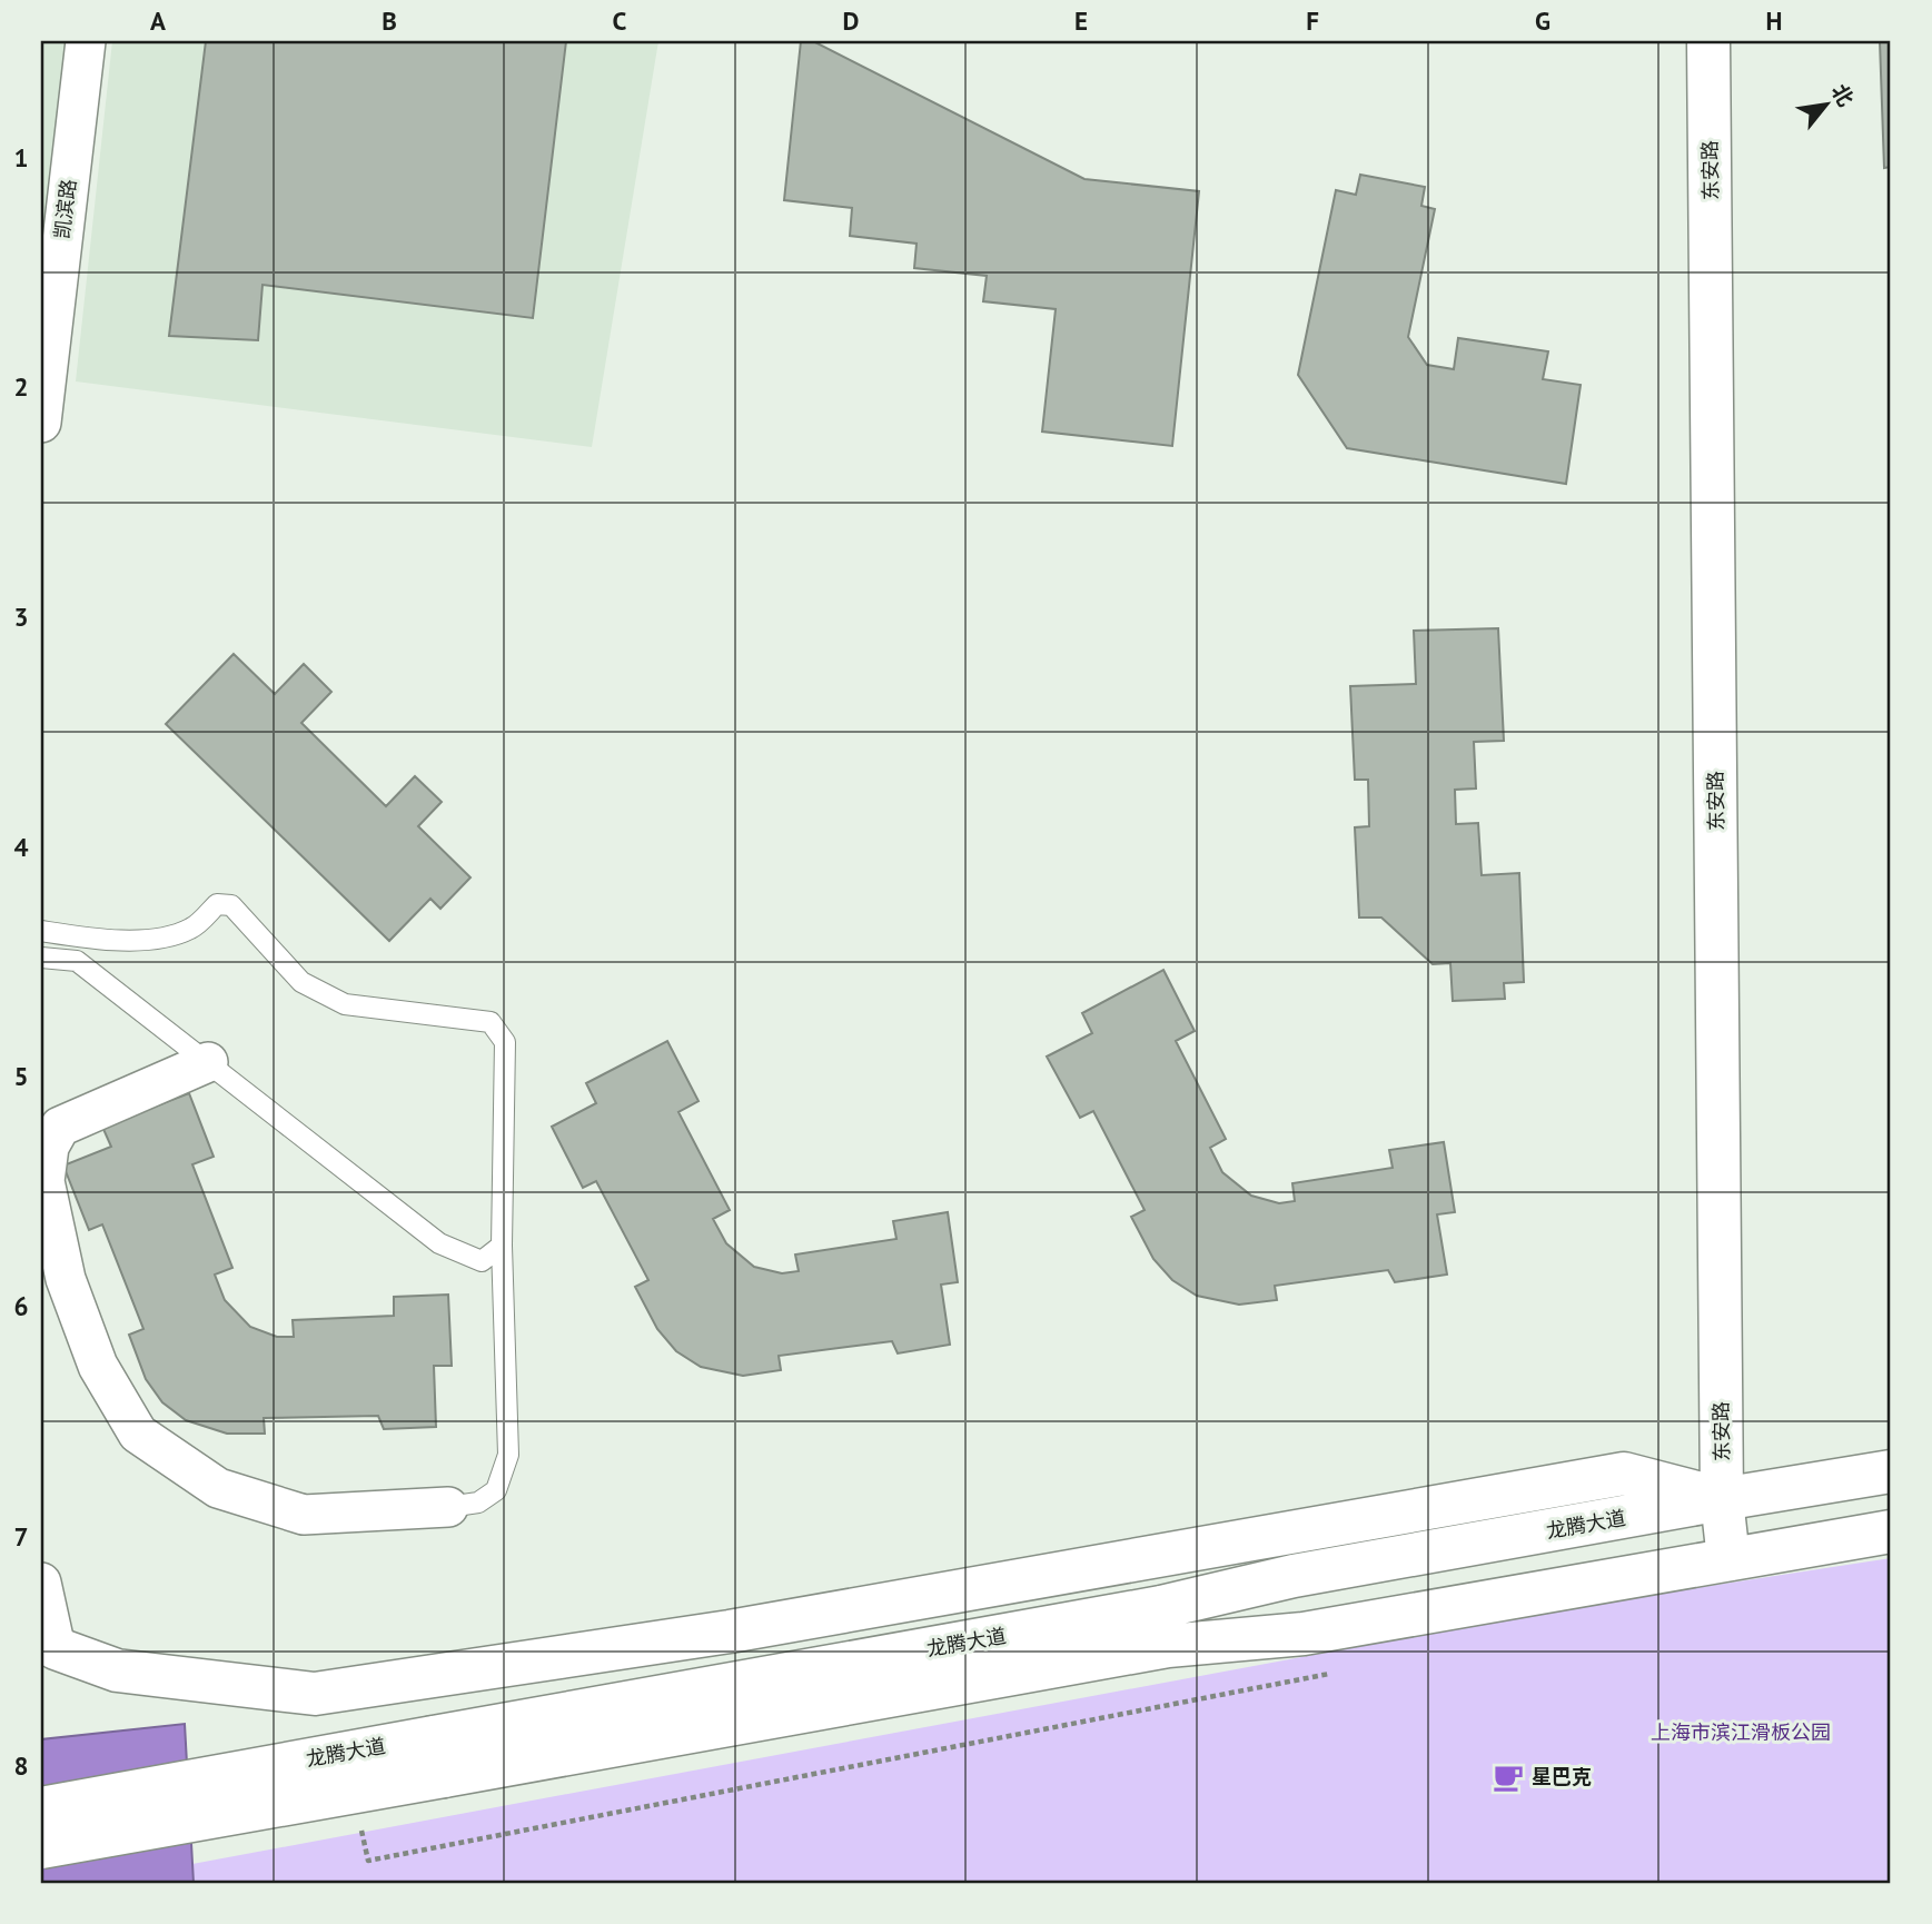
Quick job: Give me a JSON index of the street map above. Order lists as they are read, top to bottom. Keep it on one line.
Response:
{"streets":{"main road":["东安路","龙腾大道"],"street":["凯滨路"]},"crossings":[["东安路","龙腾大道"]],"parks":["上海市滨江滑板公园"],"places":{"cafe":["星巴克"]},"north":"top right","grid":{"columns":["A","B","C","D","E","F","G","H"],"rows":["1","2","3","4","5","6","7","8"]}}
